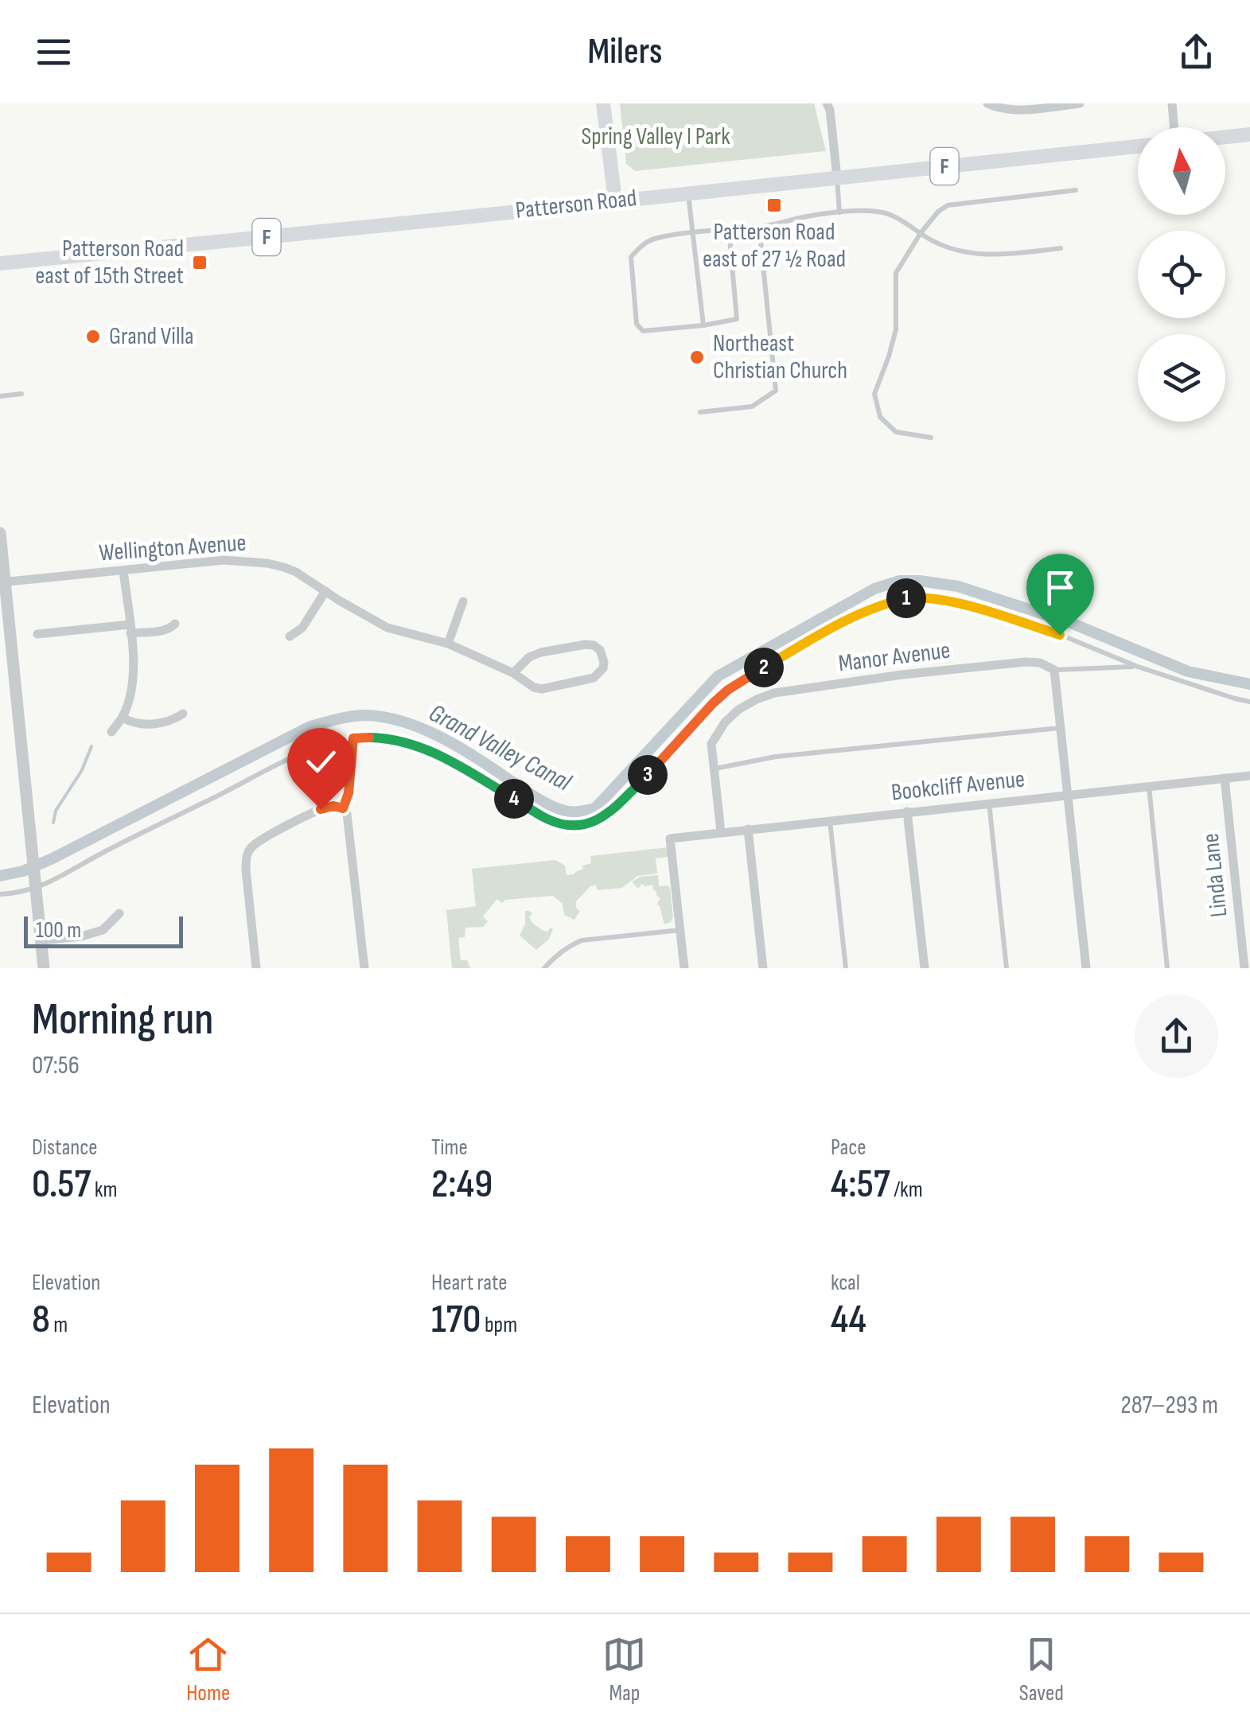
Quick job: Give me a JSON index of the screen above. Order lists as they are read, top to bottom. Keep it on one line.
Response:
{"streets":{"main road":["F","Patterson Road"],"street":["Wellington Avenue","Manor Avenue","Bookcliff Avenue","Linda Lane"]},"crossings":[["Bookcliff Avenue","Linda Lane"]],"water":["Grand Valley Canal"],"parks":["Spring Valley I Park"],"places":{"transit":["Patterson Road east of 27 ½ Road","Patterson Road east of 15th Street"],"other":["Grand Villa","Northeast Christian Church"]},"scale_bar":"100 m","north":"top","page":{"header":"Milers","pins":["1","2","3","4"],"scale":"100 m","heading":["Morning run","07:56"],"stats":[["Distance","0.57 km"],["Time","2:49"],["Pace","4:57 /km"],["Elevation","8 m"],["Heart rate","170 bpm"],["kcal","44"]],"chart":["Elevation","287–293 m"],"tabs":["Home","Map","Saved"]}}
